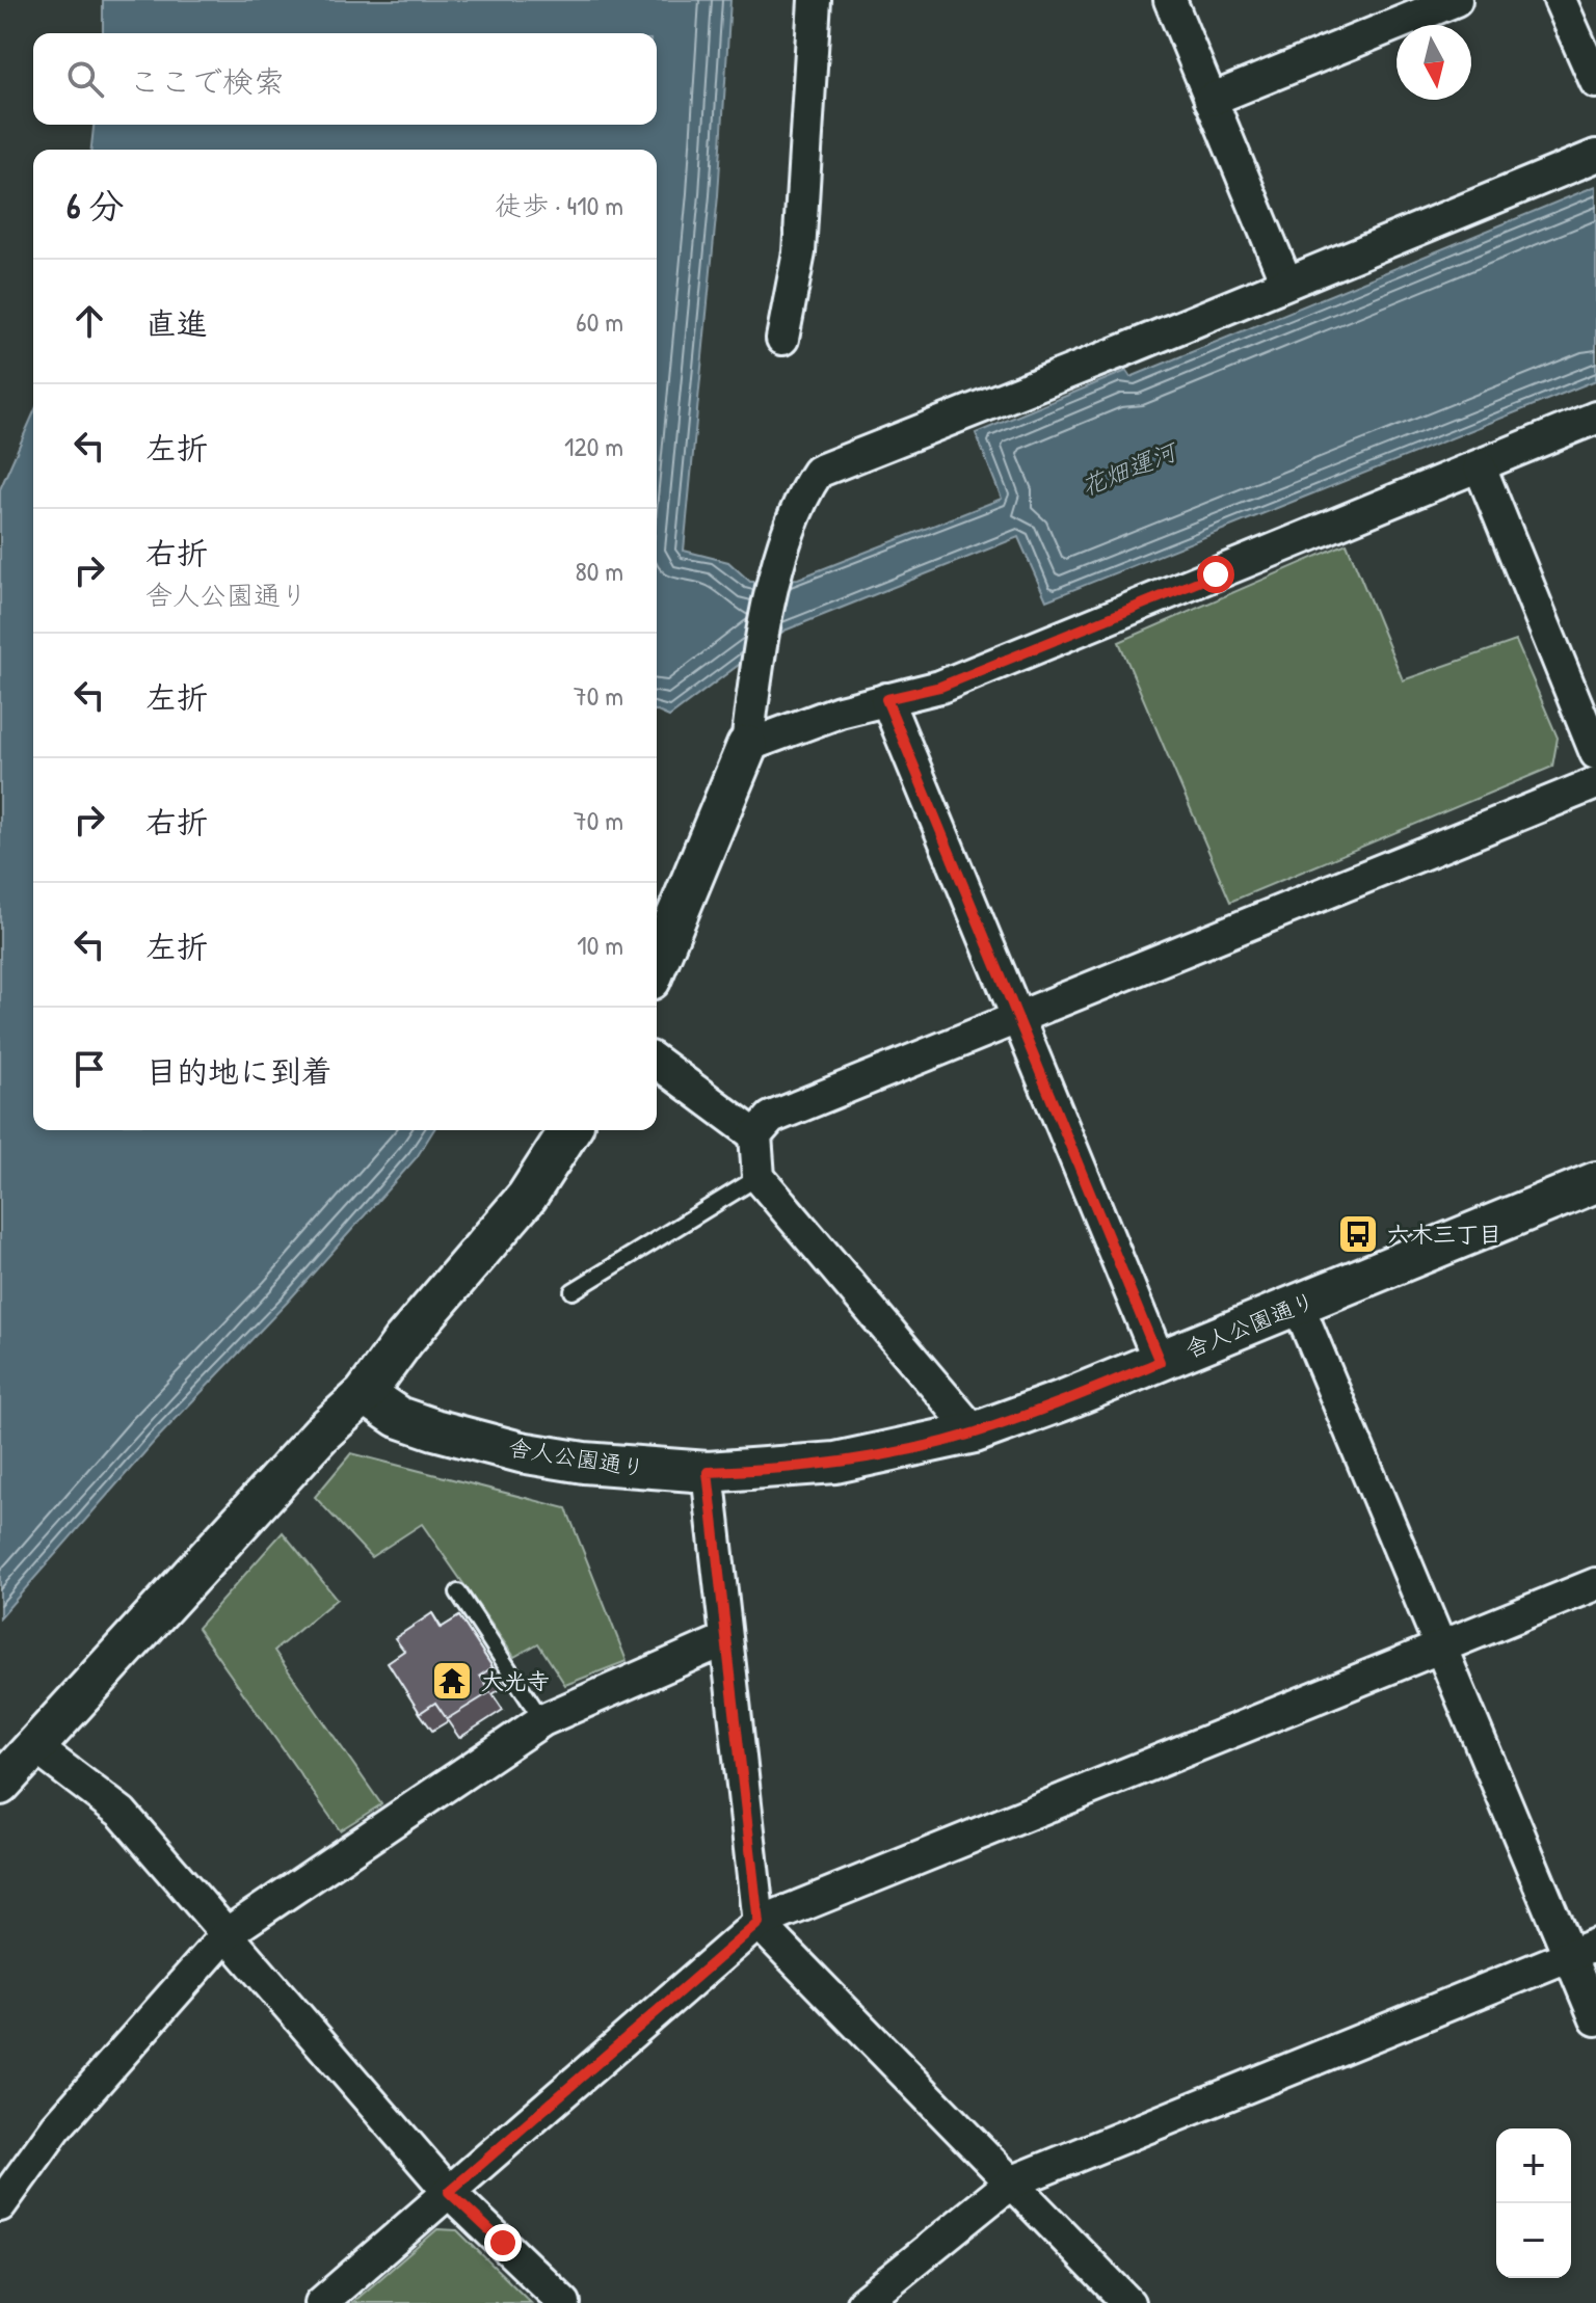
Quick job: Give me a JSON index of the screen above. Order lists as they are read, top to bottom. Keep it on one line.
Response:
{"streets":{"street":["舎人公園通り"]},"water":["花畑運河"],"places":{"bus stop":["六木三丁目"],"temple":["大光寺"]},"north":"bottom","page":{"search":"ここで検索","heading":["6 分","徒歩 · 410 m"],"list":[["直進","60 m"],["左折","120 m"],["右折","舎人公園通り","80 m"],["左折","70 m"],["右折","70 m"],["左折","10 m"],"目的地に到着"],"map_buttons":["+","−"]}}
